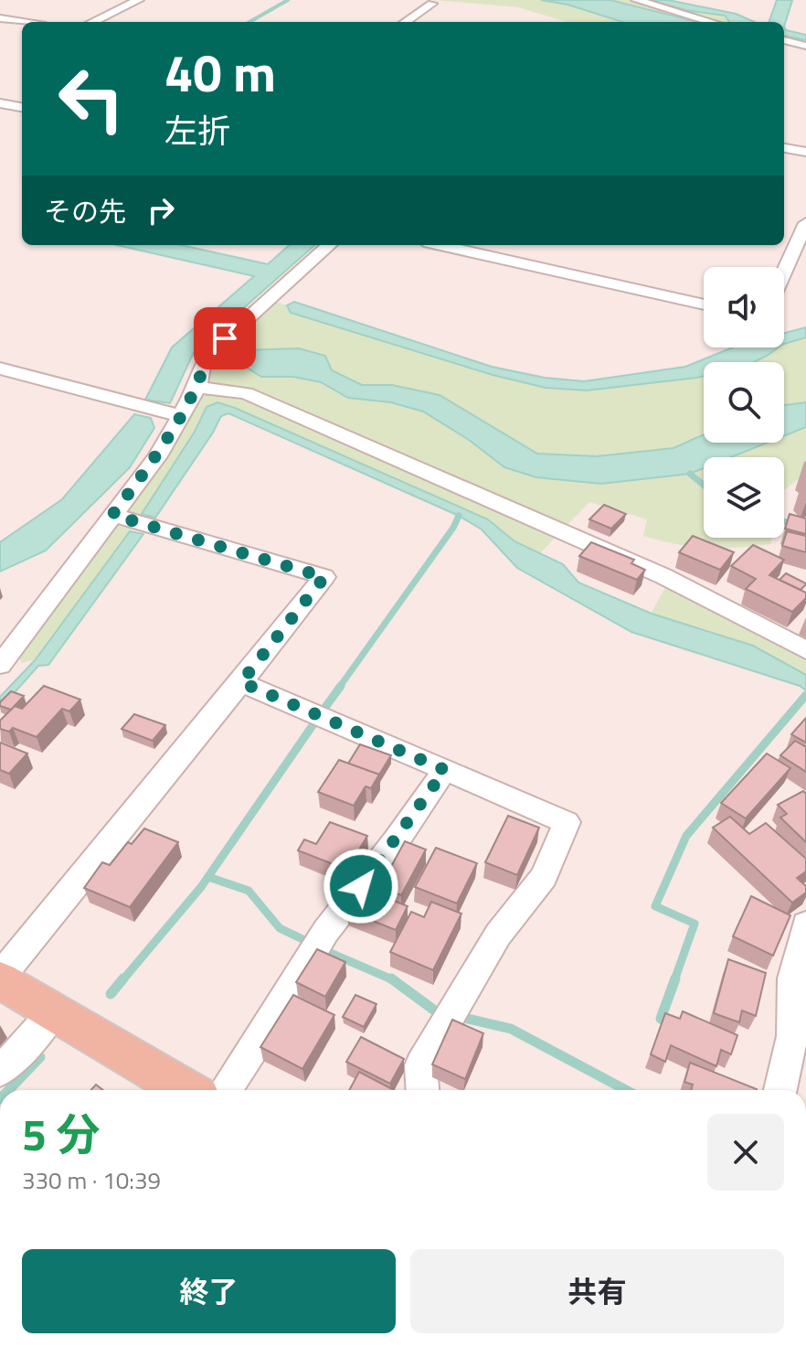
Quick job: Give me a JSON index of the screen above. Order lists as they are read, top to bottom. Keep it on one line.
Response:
{"page":{"turn":["40 m","左折"],"then":"その先","heading":["5 分","330 m · 10:39"],"buttons":["終了","共有"]}}
